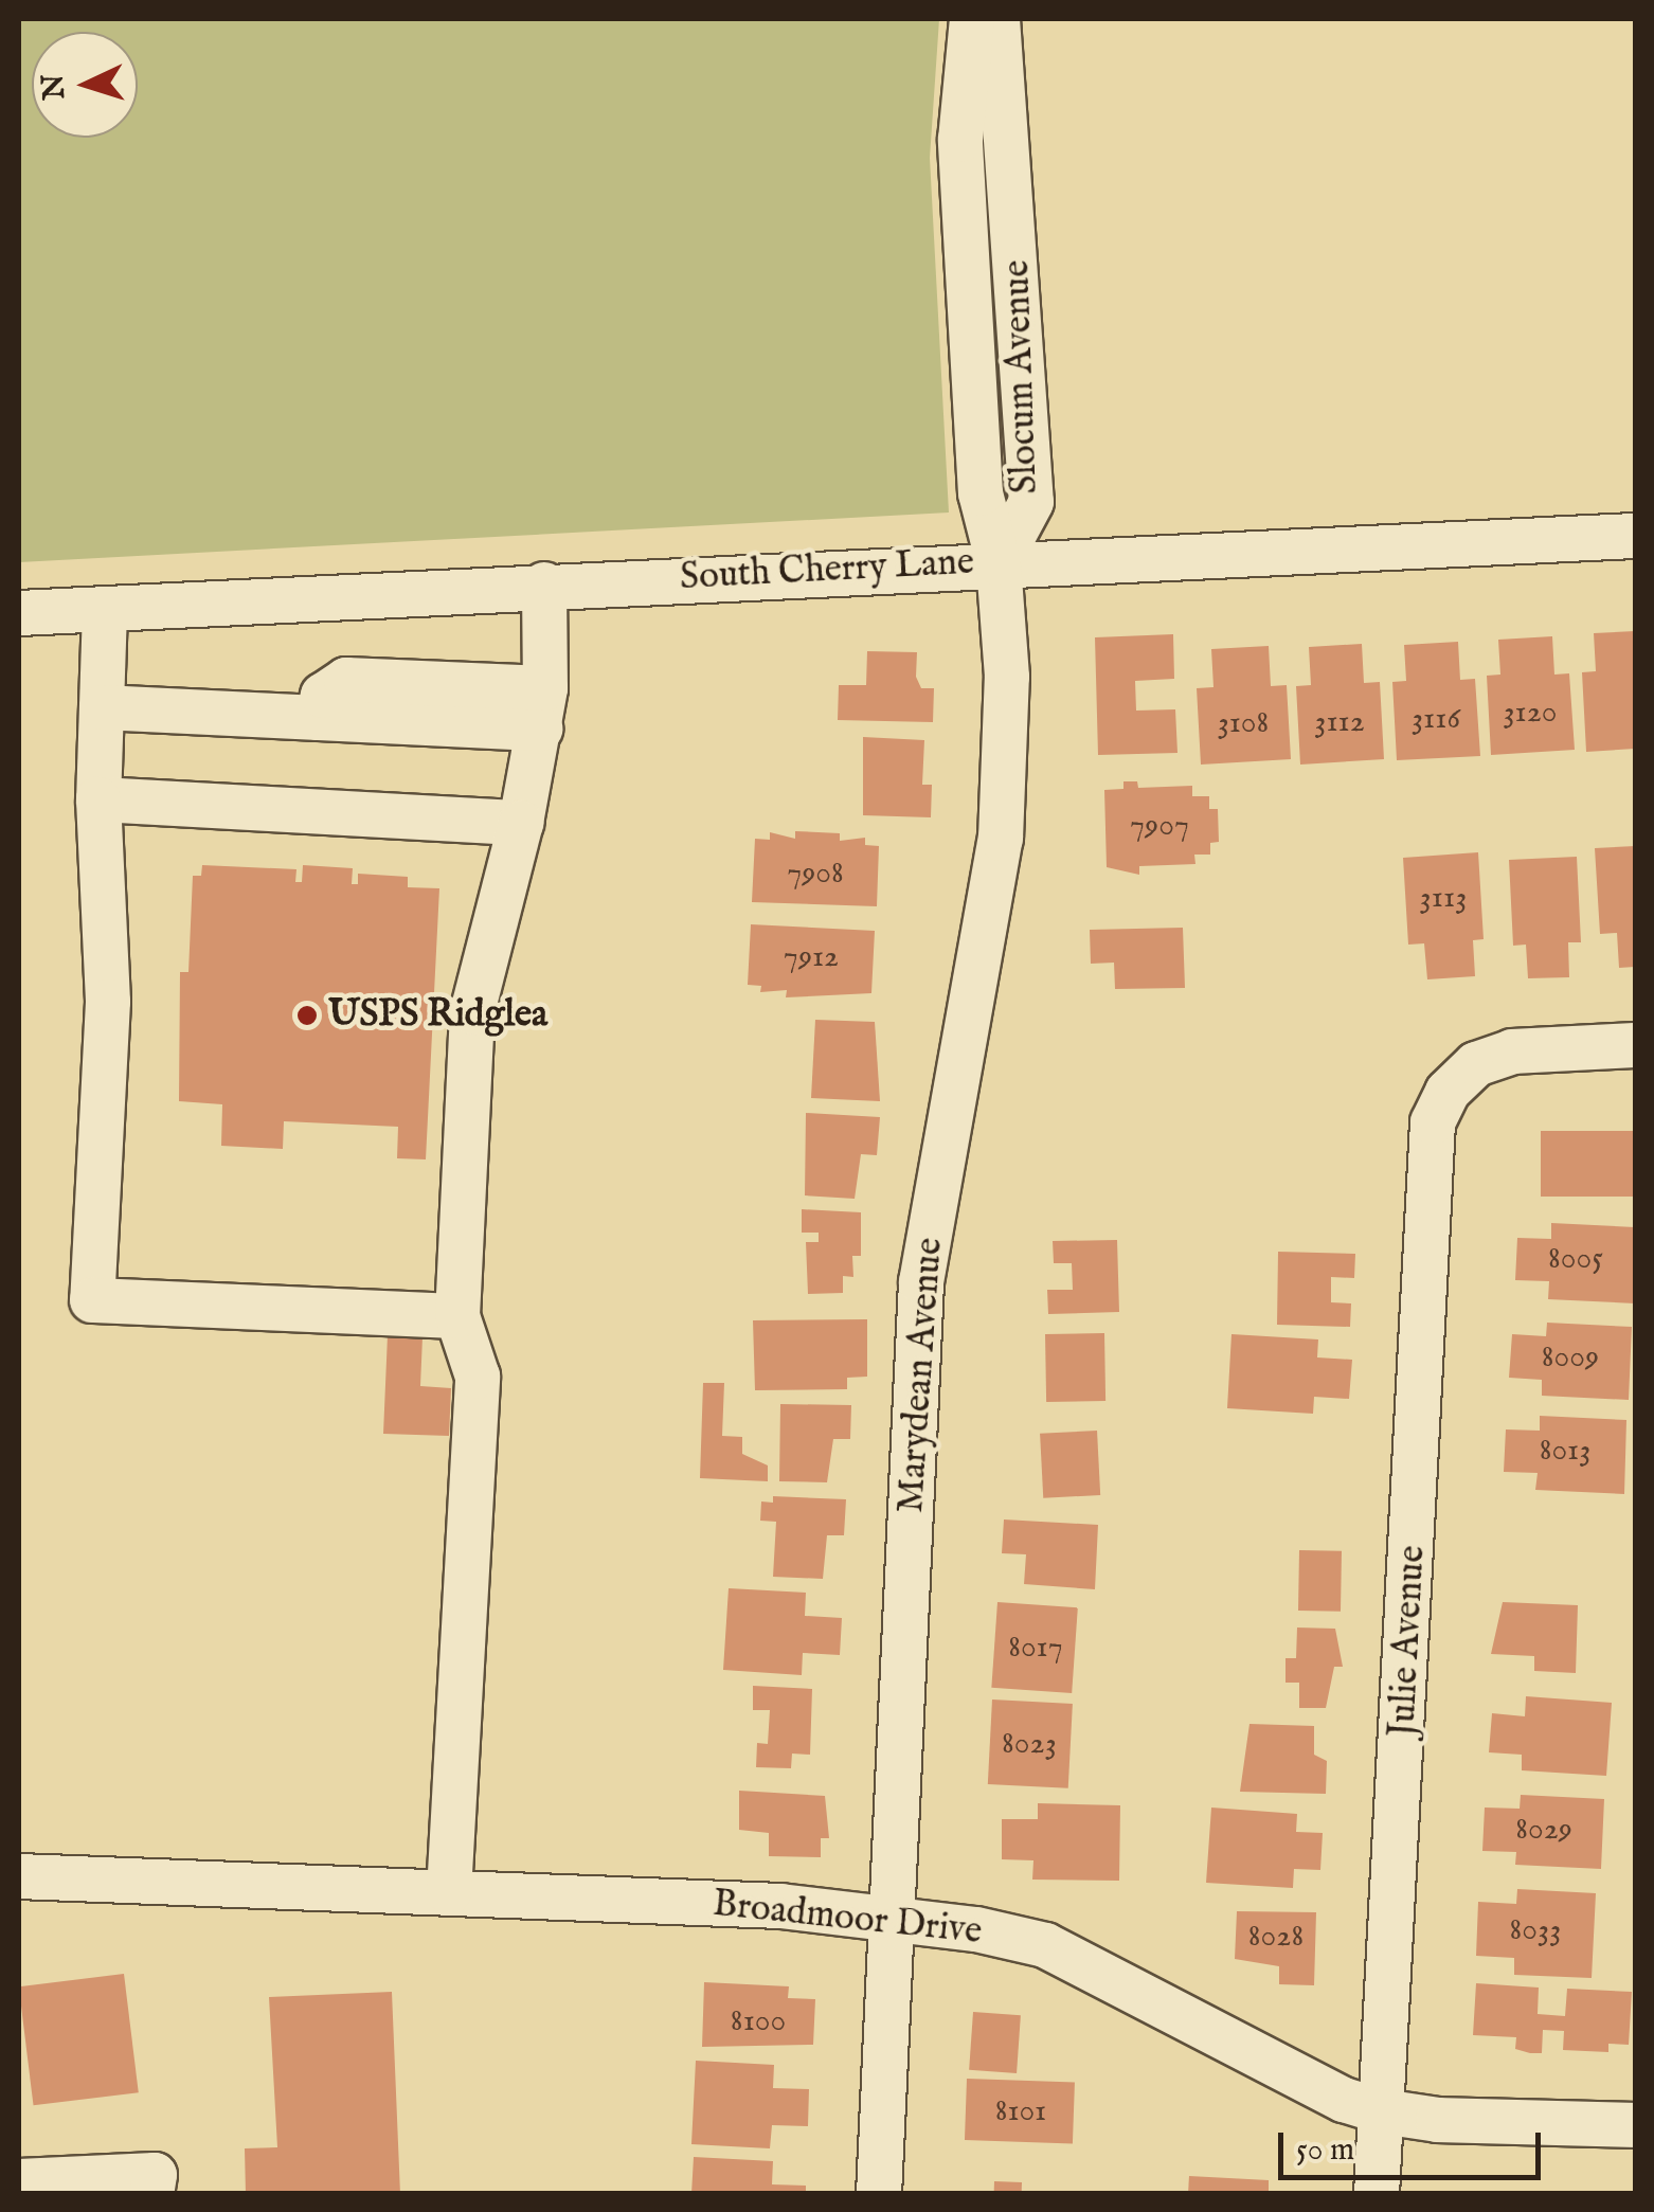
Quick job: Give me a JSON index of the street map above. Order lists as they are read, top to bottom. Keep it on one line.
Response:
{"streets":{"street":["Slocum Avenue","South Cherry Lane","Marydean Avenue","Julie Avenue","Broadmoor Drive"]},"crossings":[["Slocum Avenue","South Cherry Lane"],["Slocum Avenue","Marydean Avenue"],["South Cherry Lane","Marydean Avenue"],["Marydean Avenue","Broadmoor Drive"],["Julie Avenue","Broadmoor Drive"]],"places":["USPS Ridglea"],"house_numbers":["3120","3116","3112","3108","7907","7908","3113","7912","8005","8009","8013","8017","8023","8029","8033","8028","8100","8101"],"scale_bar":"50 m","north":"left"}
